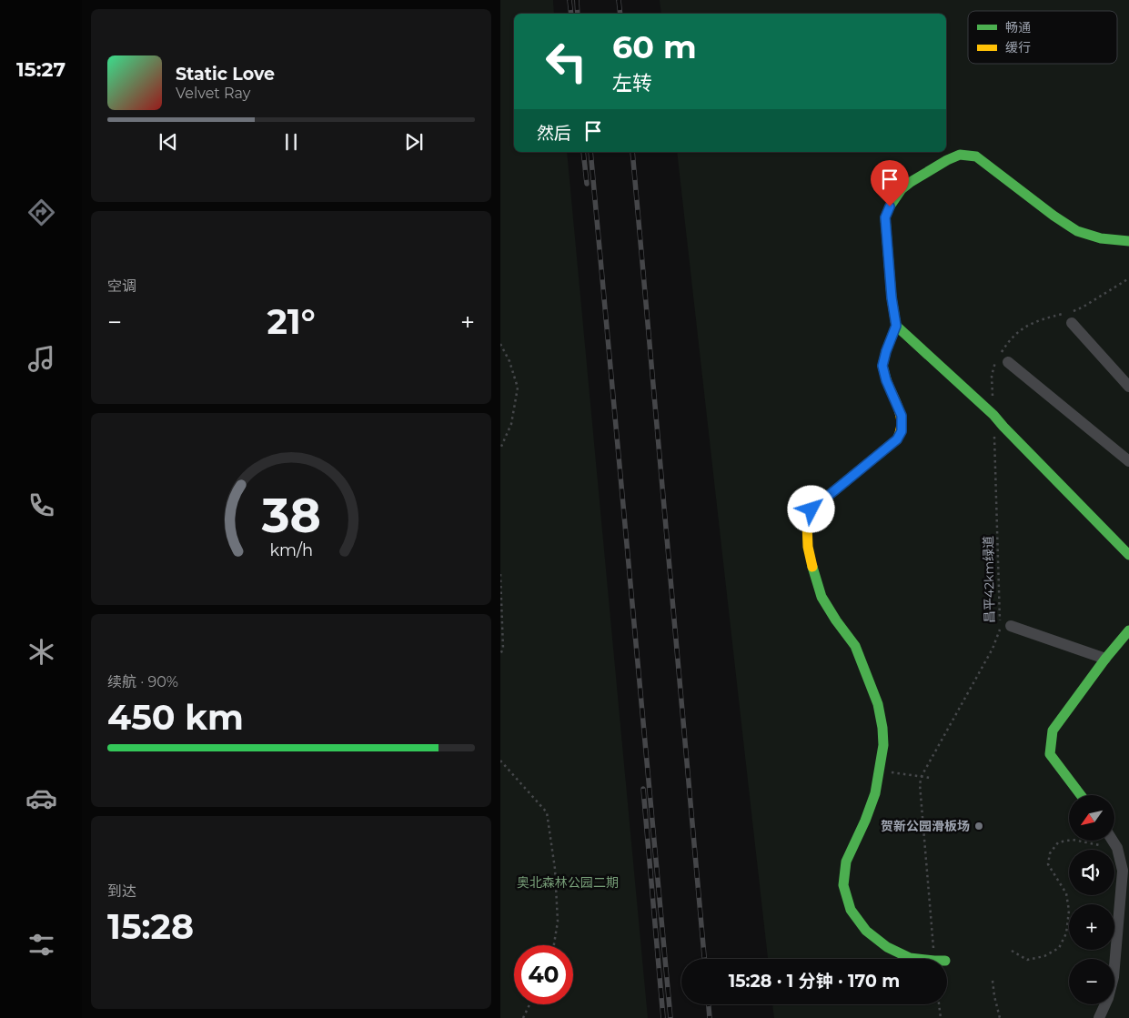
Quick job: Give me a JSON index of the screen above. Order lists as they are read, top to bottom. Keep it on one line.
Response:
{"streets":{"path":["昌平42km绿道"]},"parks":["奥北森林公园二期"],"places":["贺新公园滑板场"],"legend":["畅通","缓行"],"north":"bottom left","page":{"tabs":"15:27","turn":["60 m","左转"],"song":["Static Love","Velvet Ray"],"then":"然后","tile":["空调",["续航 · 90%","450 km"],["到达","15:28"]],"heat":["−","21°","+"],"map_buttons":["+","−"],"limit":"40","trip":"15:28 · 1 分钟 · 170 m","gauge":["38","km/h"]}}
